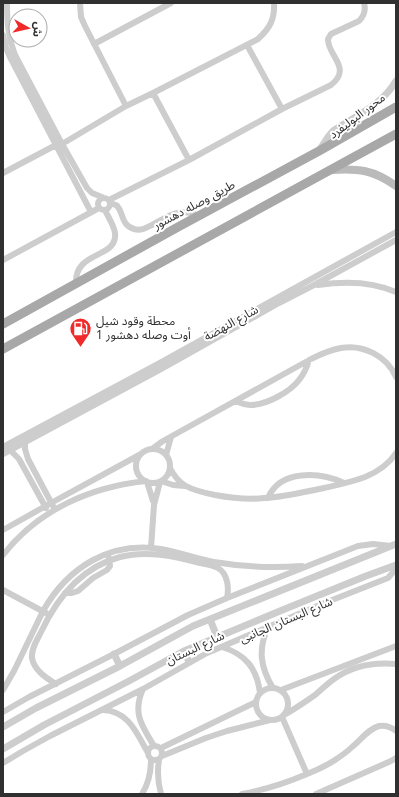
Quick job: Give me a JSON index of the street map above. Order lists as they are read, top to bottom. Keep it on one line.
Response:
{"streets":{"main road":["طريق وصله دهشور"],"street":["محور البوليفرد","شارع النهضة","شارع البستان الجانبى","شارع البستان"]},"crossings":[["محور البوليفرد","طريق وصله دهشور"],["شارع البستان الجانبى","شارع البستان"]],"places":{"fuel station":["محطة وقود شيل أوت وصله دهشور 1"]},"north":"right"}
